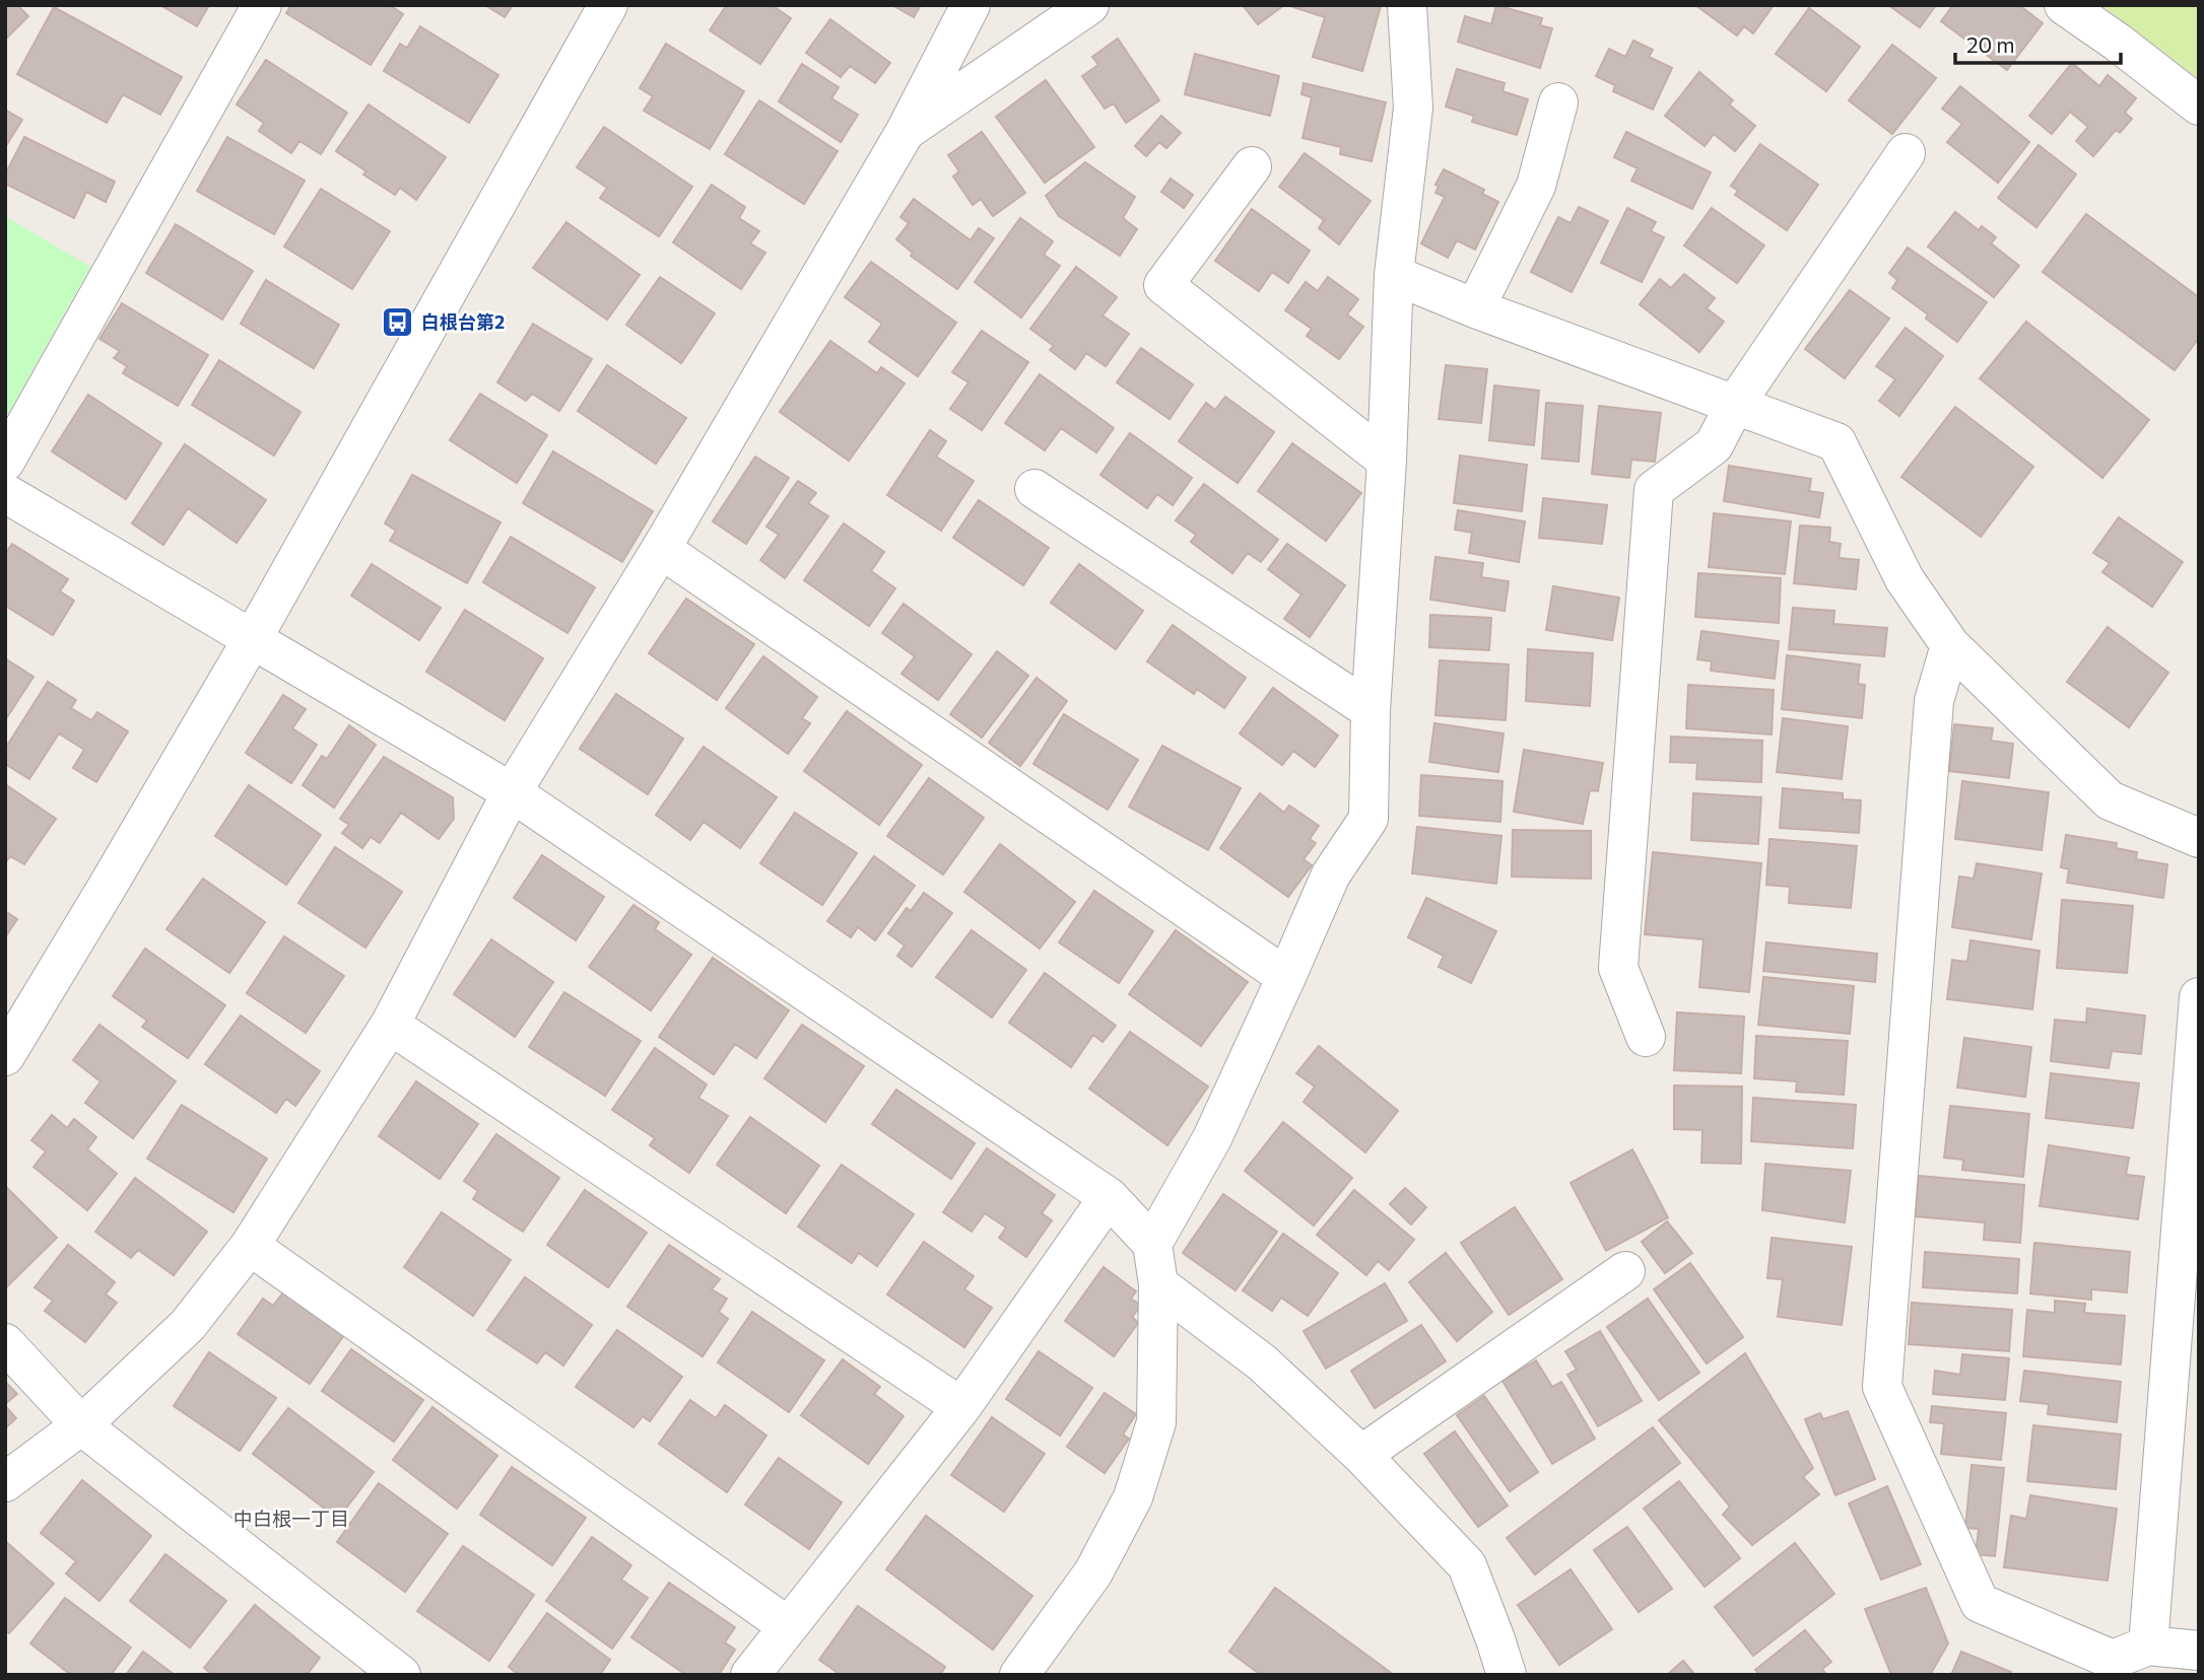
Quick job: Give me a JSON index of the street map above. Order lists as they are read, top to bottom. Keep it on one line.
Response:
{"districts":["中白根一丁目"],"places":{"bus stop":["白根台第2"]},"scale_bar":"20 m"}
